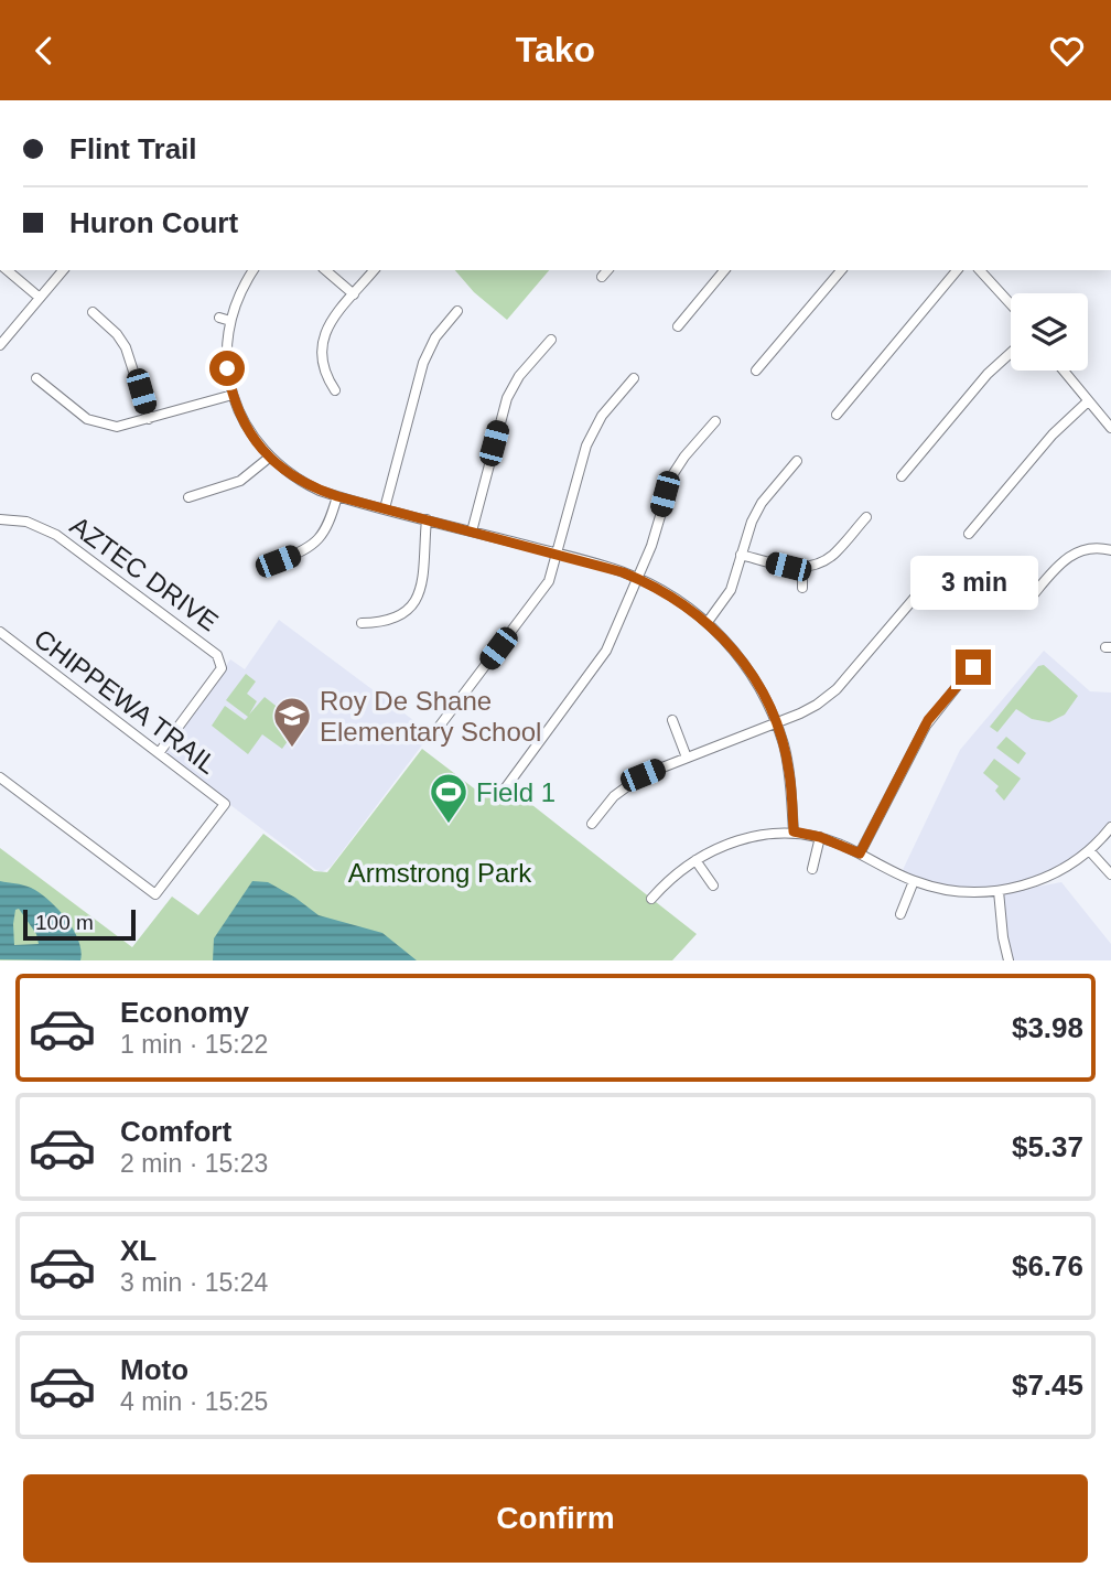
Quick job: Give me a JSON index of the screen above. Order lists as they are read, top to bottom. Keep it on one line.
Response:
{"streets":{"street":["AZTEC DRIVE","CHIPPEWA TRAIL"]},"crossings":[["AZTEC DRIVE","CHIPPEWA TRAIL"]],"parks":["Armstrong Park"],"places":{"school or university":["Roy De Shane Elementary School"],"sports":["Field 1"]},"scale_bar":"100 m","page":{"header":"Tako","banner":["Flint Trail","Huron Court"],"bubble":"3 min","scale":"100 m","list":[{"name":"Economy","note":"1 min · 15:22","value":"$3.98"},{"name":"Comfort","note":"2 min · 15:23","value":"$5.37"},{"name":"XL","note":"3 min · 15:24","value":"$6.76"},{"name":"Moto","note":"4 min · 15:25","value":"$7.45"}],"buttons":"Confirm"}}
